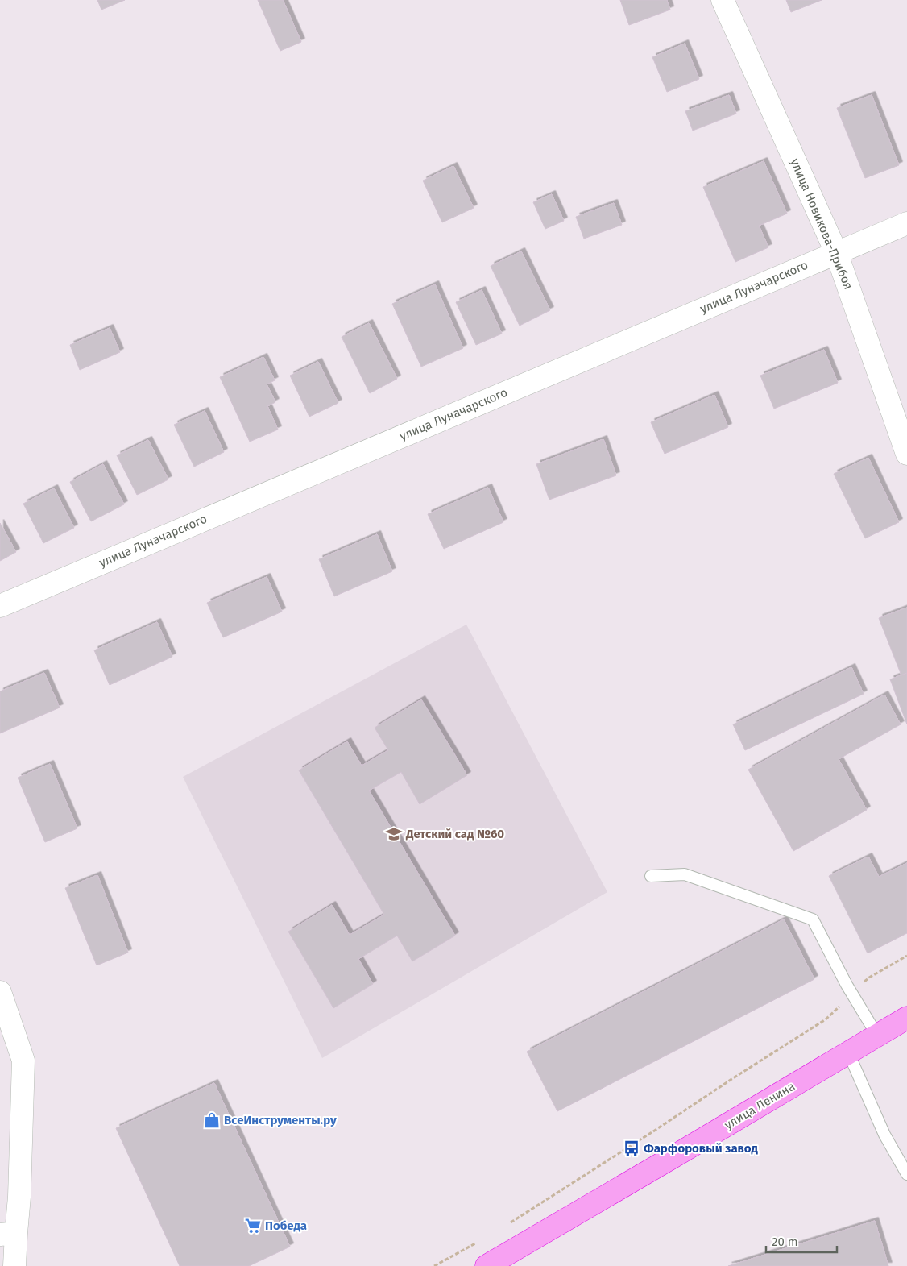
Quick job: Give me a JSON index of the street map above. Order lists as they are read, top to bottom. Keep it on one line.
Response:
{"streets":{"highway":["улица Ленина"],"street":["улица Новикова-Прибоя","улица Луначарского"]},"crossings":[["улица Новикова-Прибоя","улица Луначарского"]],"places":{"school or university":["Детский сад №60"],"shop":["ВсеИнструменты.ру"],"bus stop":["Фарфоровый завод"],"supermarket":["Победа"]},"scale_bar":"20 m"}
